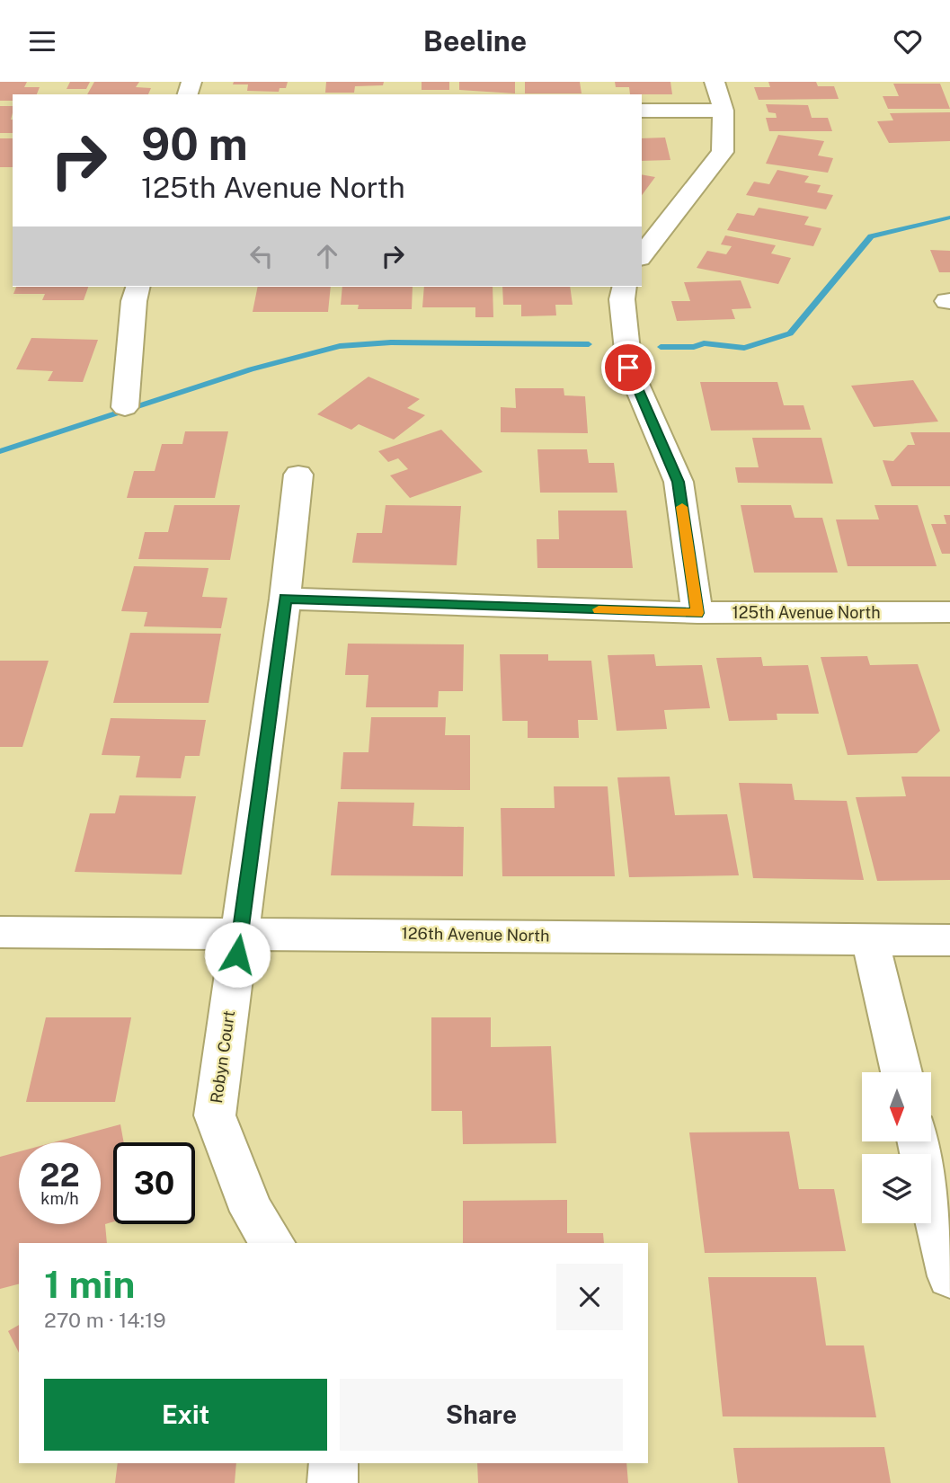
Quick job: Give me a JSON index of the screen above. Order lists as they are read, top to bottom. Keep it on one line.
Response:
{"streets":{"street":["125th Avenue North","126th Avenue North","Robyn Court"]},"crossings":[["125th Avenue North","Robyn Court"],["126th Avenue North","Robyn Court"]],"north":"bottom","page":{"header":"Beeline","turn":["90 m","125th Avenue North"],"speed":"22 km/h","limit":"30","heading":["1 min","270 m · 14:19"],"buttons":["Exit","Share"]}}
